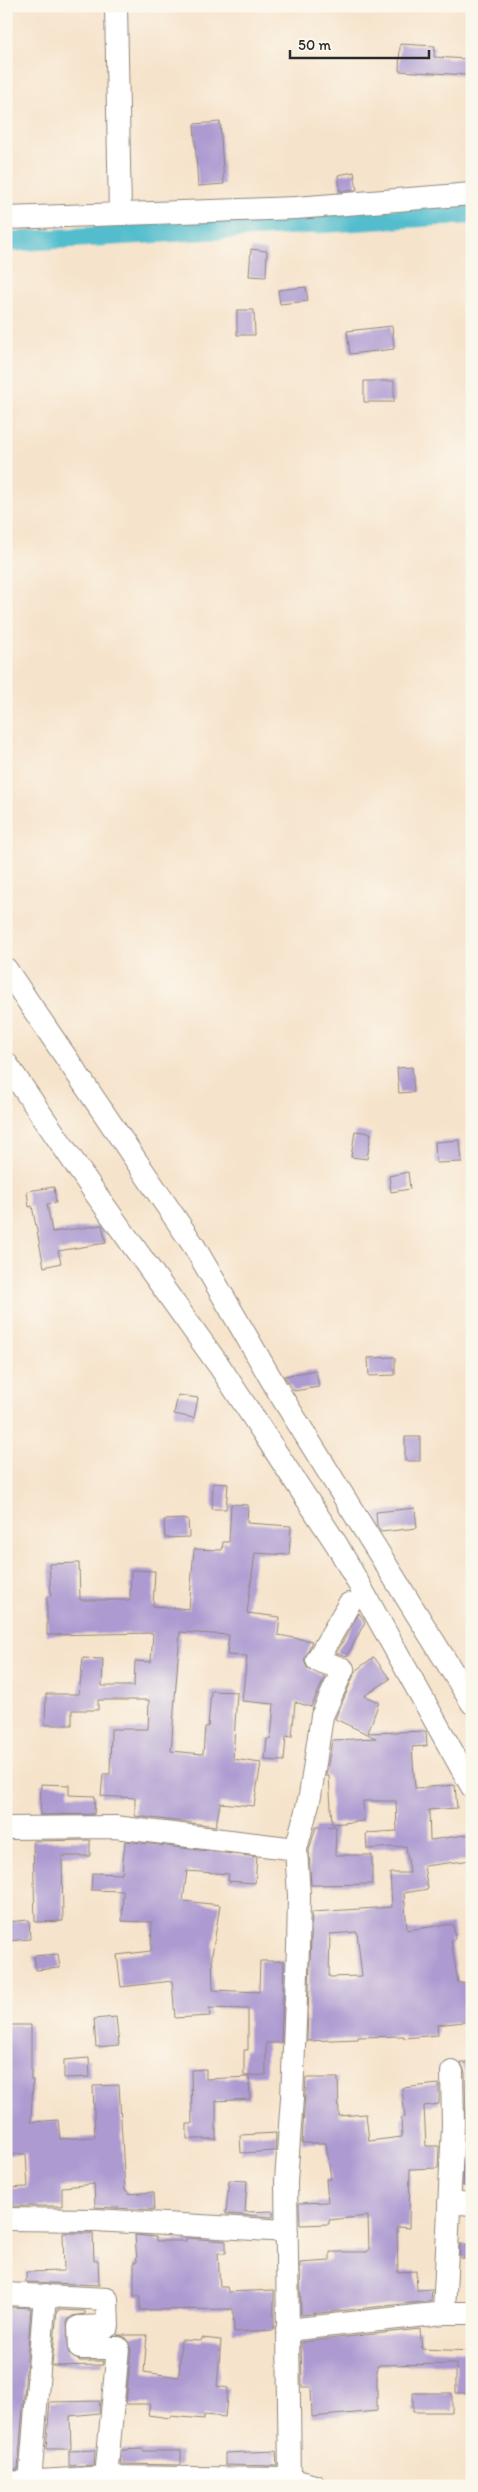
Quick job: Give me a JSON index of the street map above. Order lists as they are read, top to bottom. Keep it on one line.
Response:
{"scale_bar":"50 m"}
